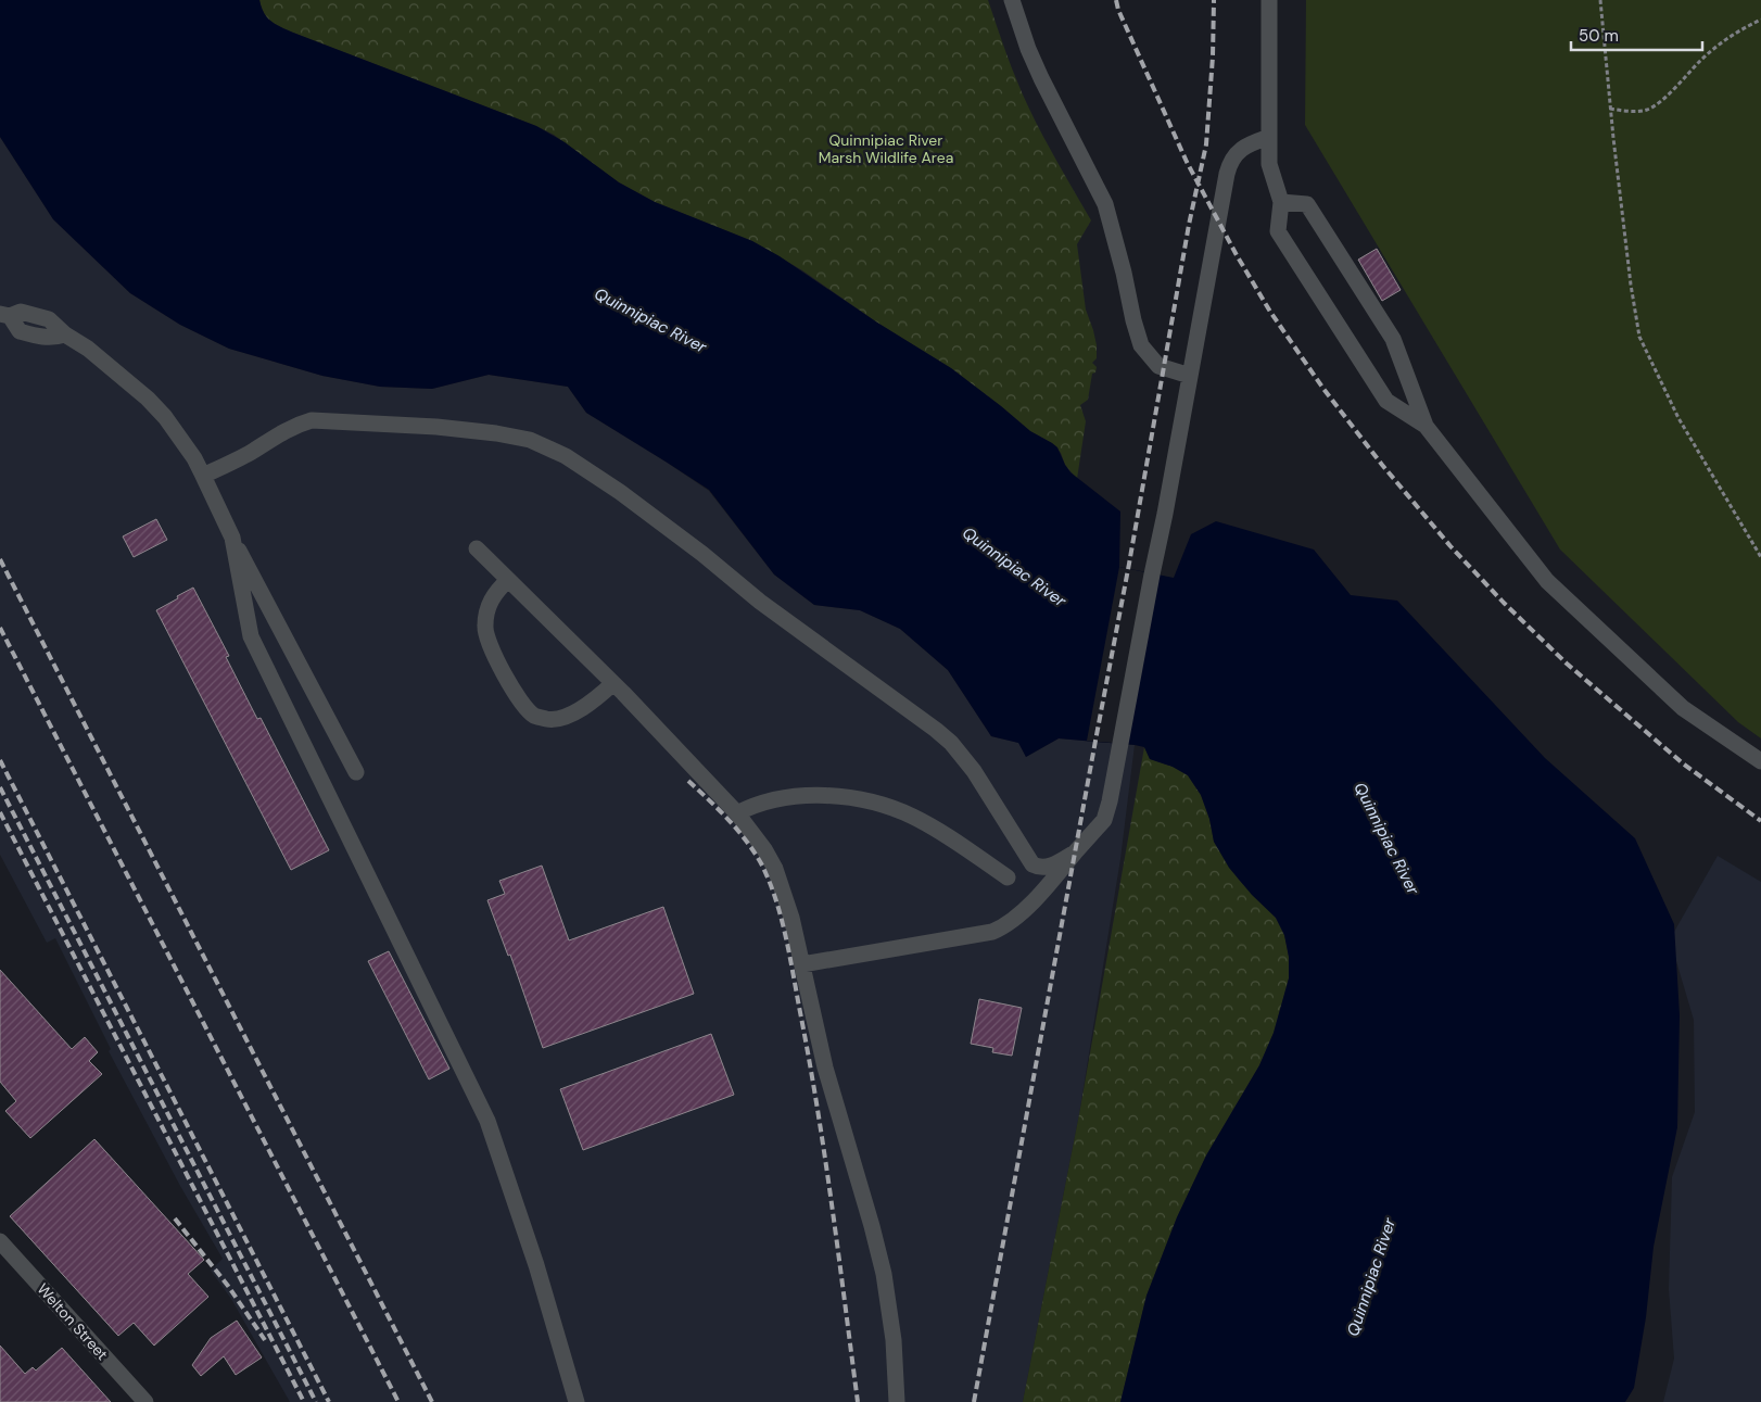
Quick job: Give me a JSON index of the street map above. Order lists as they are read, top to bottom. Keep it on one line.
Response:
{"streets":{"street":["Welton Street"]},"water":["Quinnipiac River"],"parks":["Quinnipiac River Marsh Wildlife Area"],"scale_bar":"50 m"}
